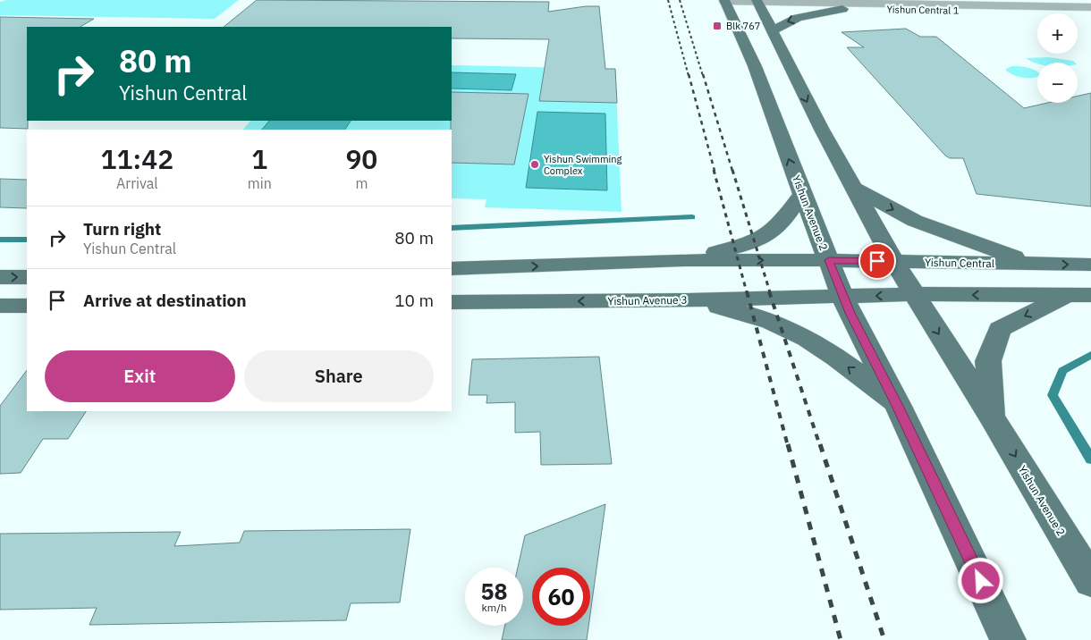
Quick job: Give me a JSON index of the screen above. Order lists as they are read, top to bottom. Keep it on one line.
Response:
{"streets":{"main road":["Yishun Avenue 2","Yishun Central","Yishun Avenue 3"],"street":["Yishun Central 1"]},"crossings":[["Yishun Central 1","Yishun Avenue 2"],["Yishun Avenue 2","Yishun Central"],["Yishun Avenue 2","Yishun Avenue 3"]],"places":{"transit":["Blk 767"],"other":["Yishun Swimming Complex"]},"page":{"map_buttons":["+","−"],"turn":["80 m","Yishun Central"],"eta":["11:42","Arrival","1","min","90","m"],"list":[{"name":"Turn right","note":"Yishun Central","value":"80 m"},{"name":"Arrive at destination","value":"10 m"}],"buttons":["Exit","Share"],"speed":"58 km/h","limit":"60"}}
